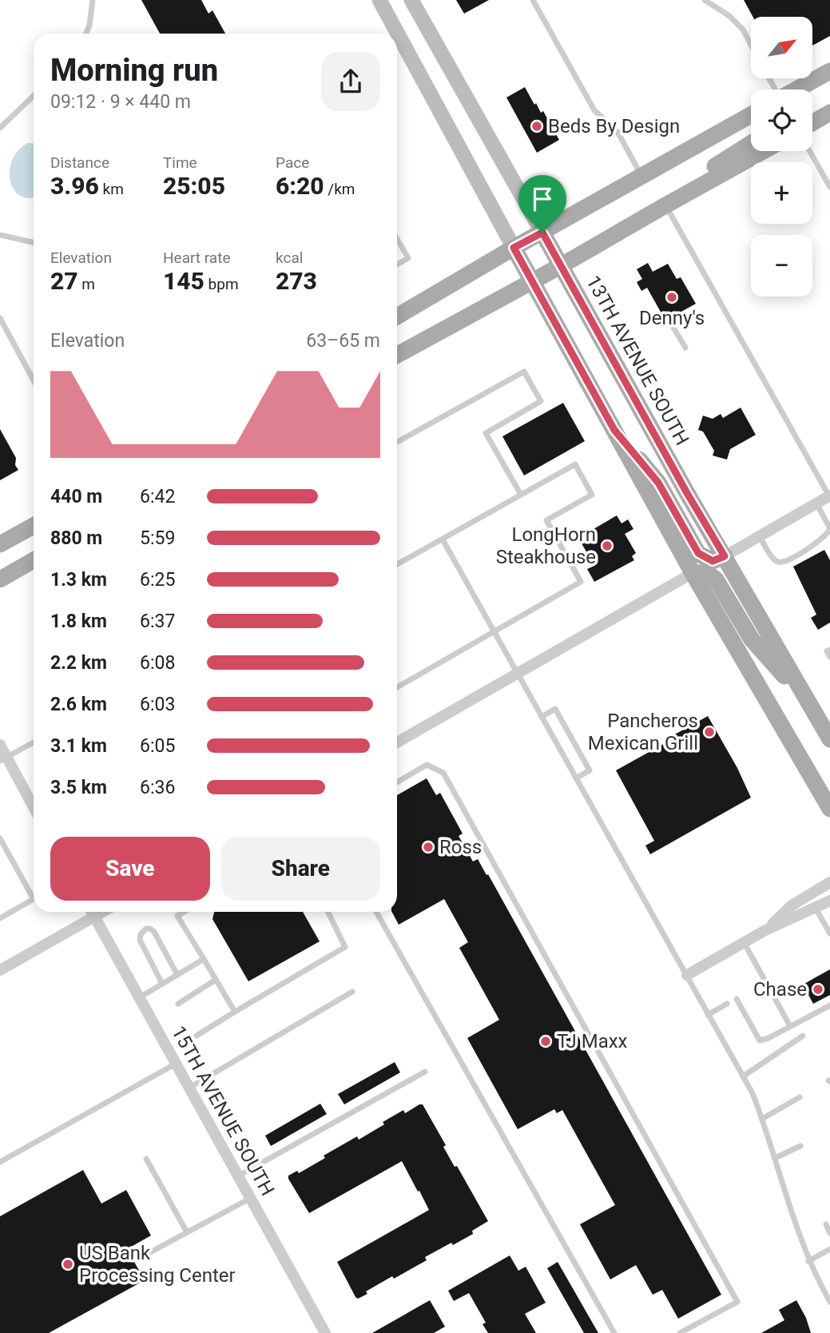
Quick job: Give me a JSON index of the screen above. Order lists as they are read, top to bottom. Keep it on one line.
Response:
{"streets":{"main road":["13TH AVENUE SOUTH"],"street":["15TH AVENUE SOUTH"]},"places":["Beds By Design","Denny's","LongHorn Steakhouse","Pancheros Mexican Grill","Ross","Chase","TJ Maxx","US Bank Processing Center"],"north":"top right","page":{"map_buttons":["+","−"],"heading":["Morning run","09:12 · 9 × 440 m"],"stats":[["Distance","3.96 km"],["Time","25:05"],["Pace","6:20 /km"],["Elevation","27 m"],["Heart rate","145 bpm"],["kcal","273"]],"chart":["Elevation","63–65 m"],"list":[{"name":"440 m","note":"6:42"},{"name":"880 m","note":"5:59"},{"name":"1.3 km","note":"6:25"},{"name":"1.8 km","note":"6:37"},{"name":"2.2 km","note":"6:08"},{"name":"2.6 km","note":"6:03"},{"name":"3.1 km","note":"6:05"},{"name":"3.5 km","note":"6:36"}],"buttons":["Save","Share"]}}
